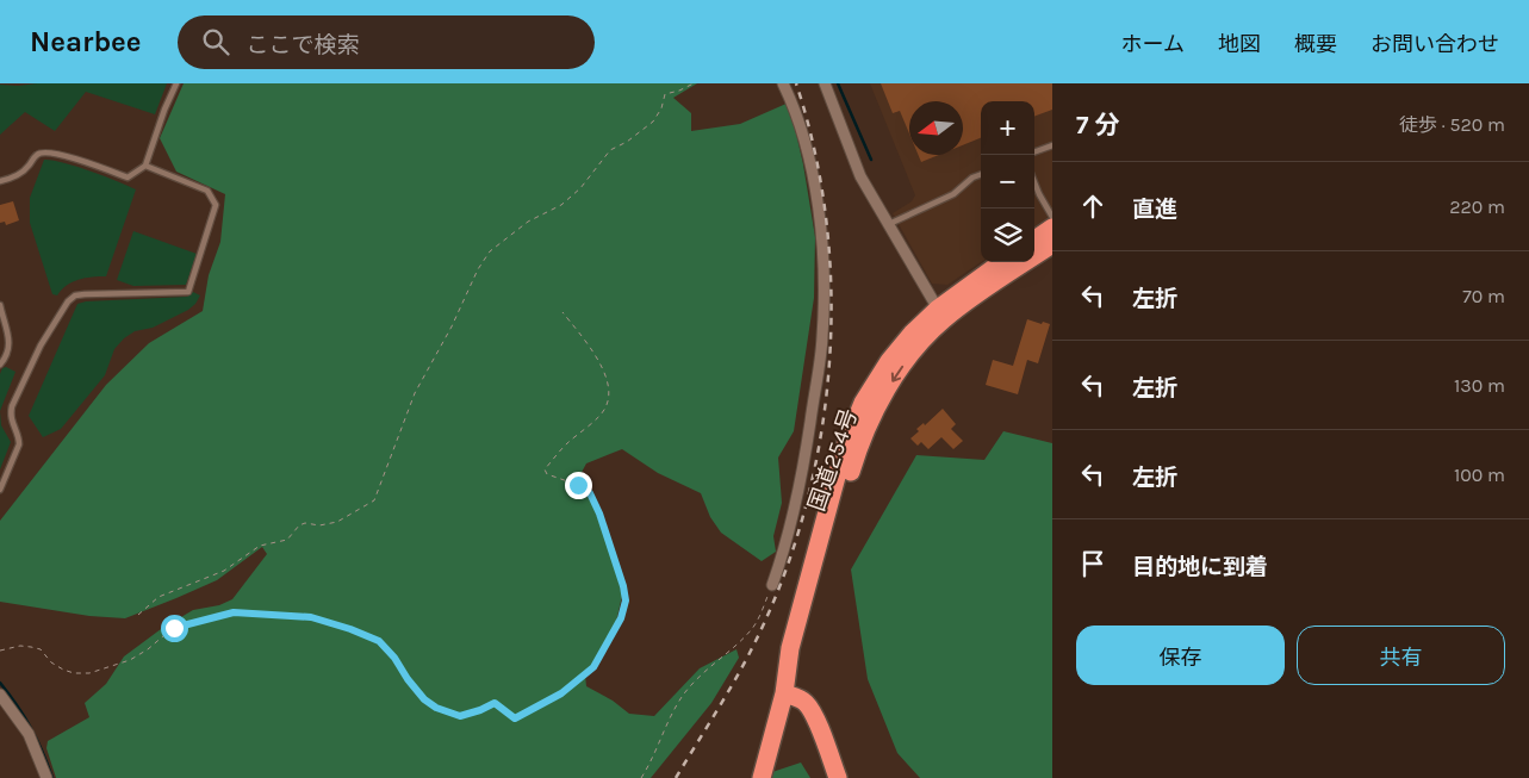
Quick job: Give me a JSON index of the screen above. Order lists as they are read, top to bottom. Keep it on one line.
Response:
{"streets":{"highway":["国道254号"]},"north":"left","page":{"header":"Nearbee","search":"ここで検索","nav":["ホーム","地図","概要","お問い合わせ"],"heading":["7 分","徒歩 · 520 m"],"map_buttons":["+","−"],"list":[["直進","220 m"],["左折","70 m"],["左折","130 m"],["左折","100 m"],"目的地に到着"],"buttons":["保存","共有"]}}
